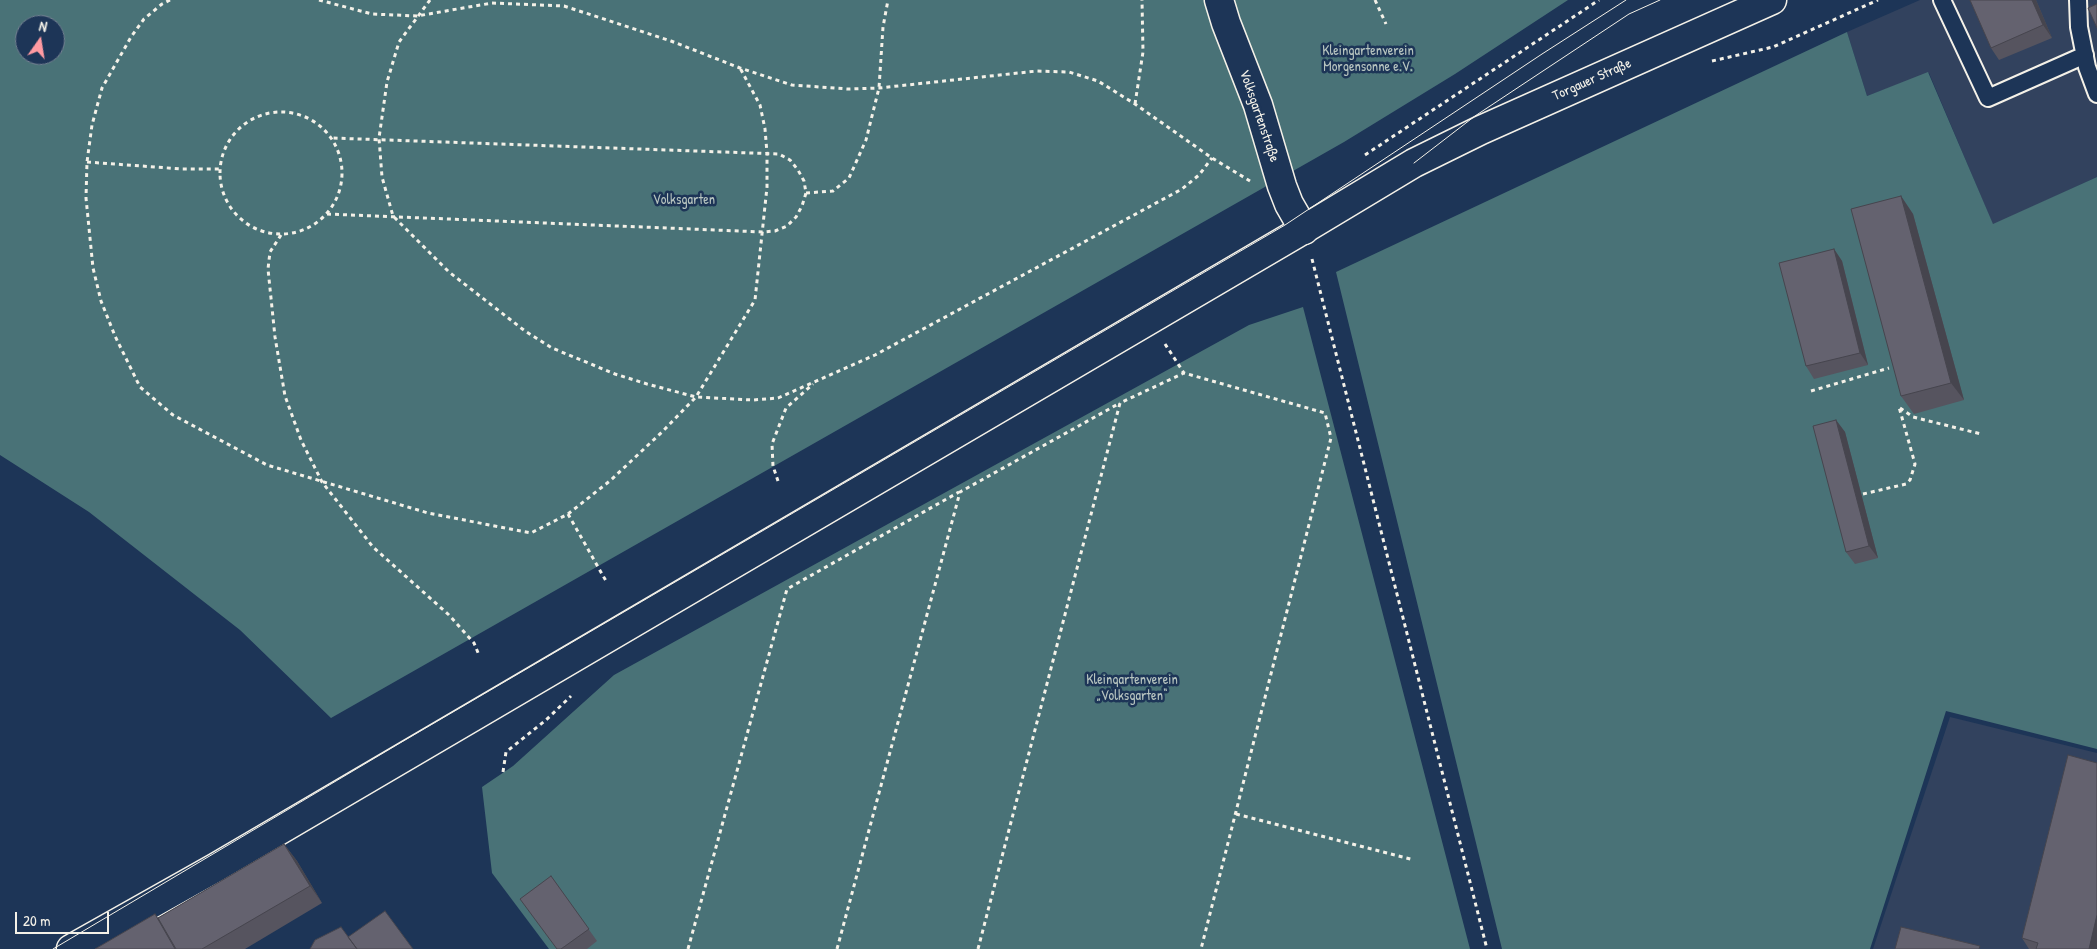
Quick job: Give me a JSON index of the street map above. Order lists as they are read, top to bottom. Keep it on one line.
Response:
{"streets":{"main road":["Torgauer Straße","Volksgartenstraße"]},"crossings":[["Torgauer Straße","Volksgartenstraße"]],"parks":["Kleingartenverein Morgensonne e.V.","Volksgarten","Kleingartenverein „Volksgarten“"],"scale_bar":"20 m","north":"top"}
